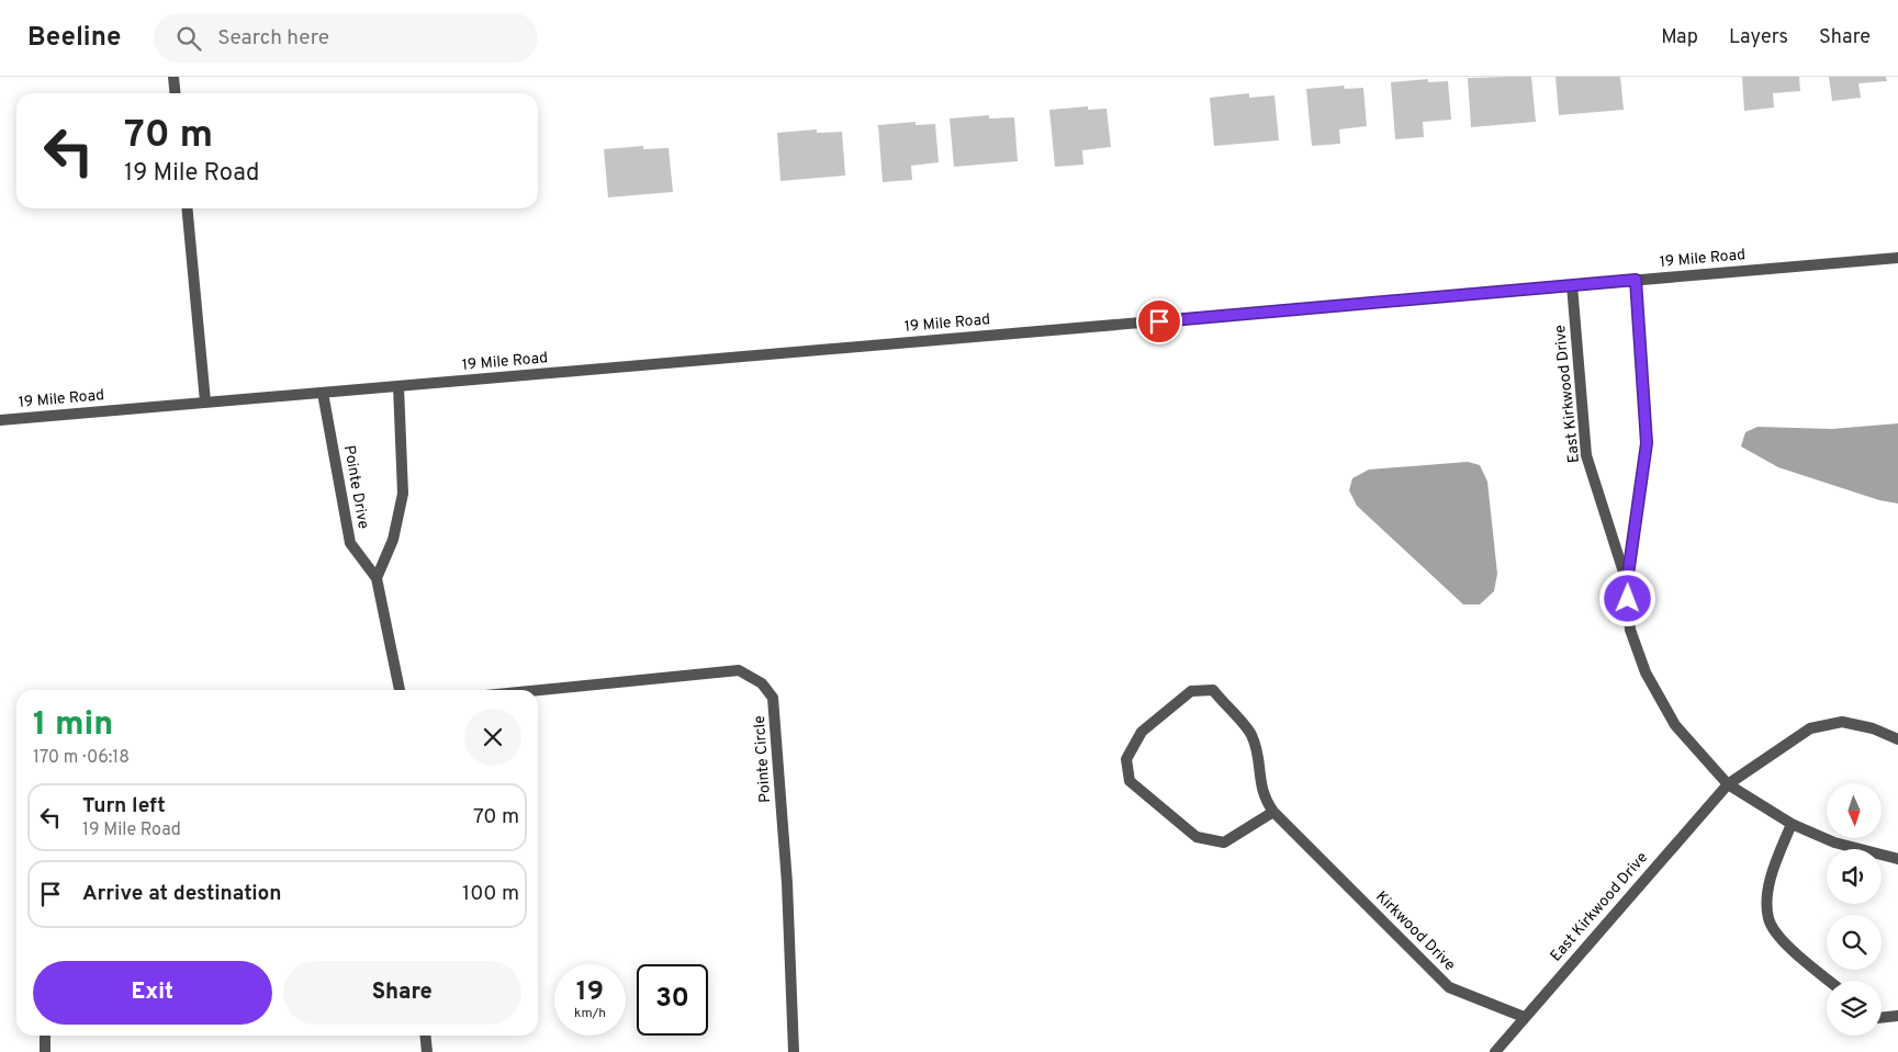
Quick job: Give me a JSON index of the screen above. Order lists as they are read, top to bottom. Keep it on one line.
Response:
{"streets":{"street":["19 Mile Road","East Kirkwood Drive","Pointe Drive","Pointe Circle","Kirkwood Drive"]},"crossings":[["19 Mile Road","East Kirkwood Drive"],["19 Mile Road","Pointe Drive"],["East Kirkwood Drive","Kirkwood Drive"]],"north":"bottom","page":{"header":"Beeline","search":"Search here","nav":["Map","Layers","Share"],"turn":["70 m","19 Mile Road"],"heading":["1 min","170 m · 06:18"],"list":[{"name":"Turn left","note":"19 Mile Road","value":"70 m"},{"name":"Arrive at destination","value":"100 m"}],"buttons":["Exit","Share"],"speed":"19 km/h","limit":"30"}}
